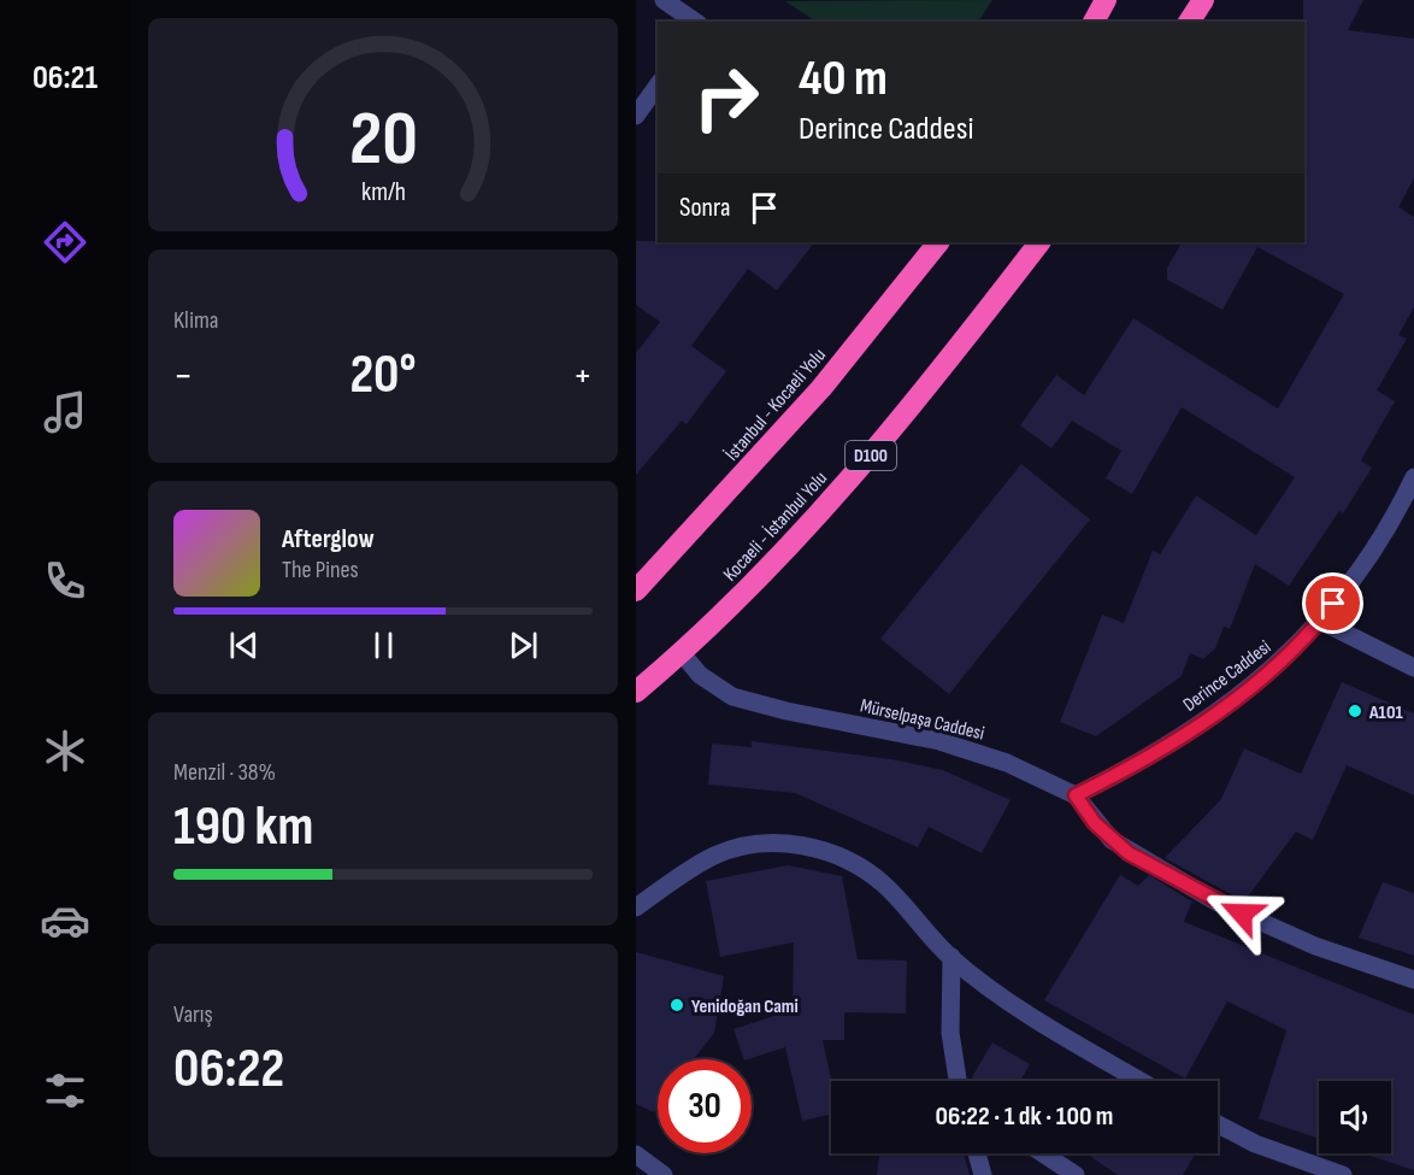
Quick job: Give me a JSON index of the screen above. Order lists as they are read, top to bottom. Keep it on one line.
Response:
{"streets":{"highway":["İstanbul - Kocaeli Yolu","D100","Kocaeli - İstanbul Yolu"],"street":["Derince Caddesi","Mürselpaşa Caddesi"]},"crossings":[["Kocaeli - İstanbul Yolu","Mürselpaşa Caddesi"],["Derince Caddesi","Mürselpaşa Caddesi"]],"places":["A101","Yenidoğan Cami"],"page":{"tabs":"06:21","turn":["40 m","Derince Caddesi"],"then":"Sonra","tile":["Klima",["Menzil · 38%","190 km"],["Varış","06:22"]],"heat":["−","20°","+"],"song":["Afterglow","The Pines"],"limit":"30","trip":"06:22 · 1 dk · 100 m","gauge":["20","km/h"]}}
